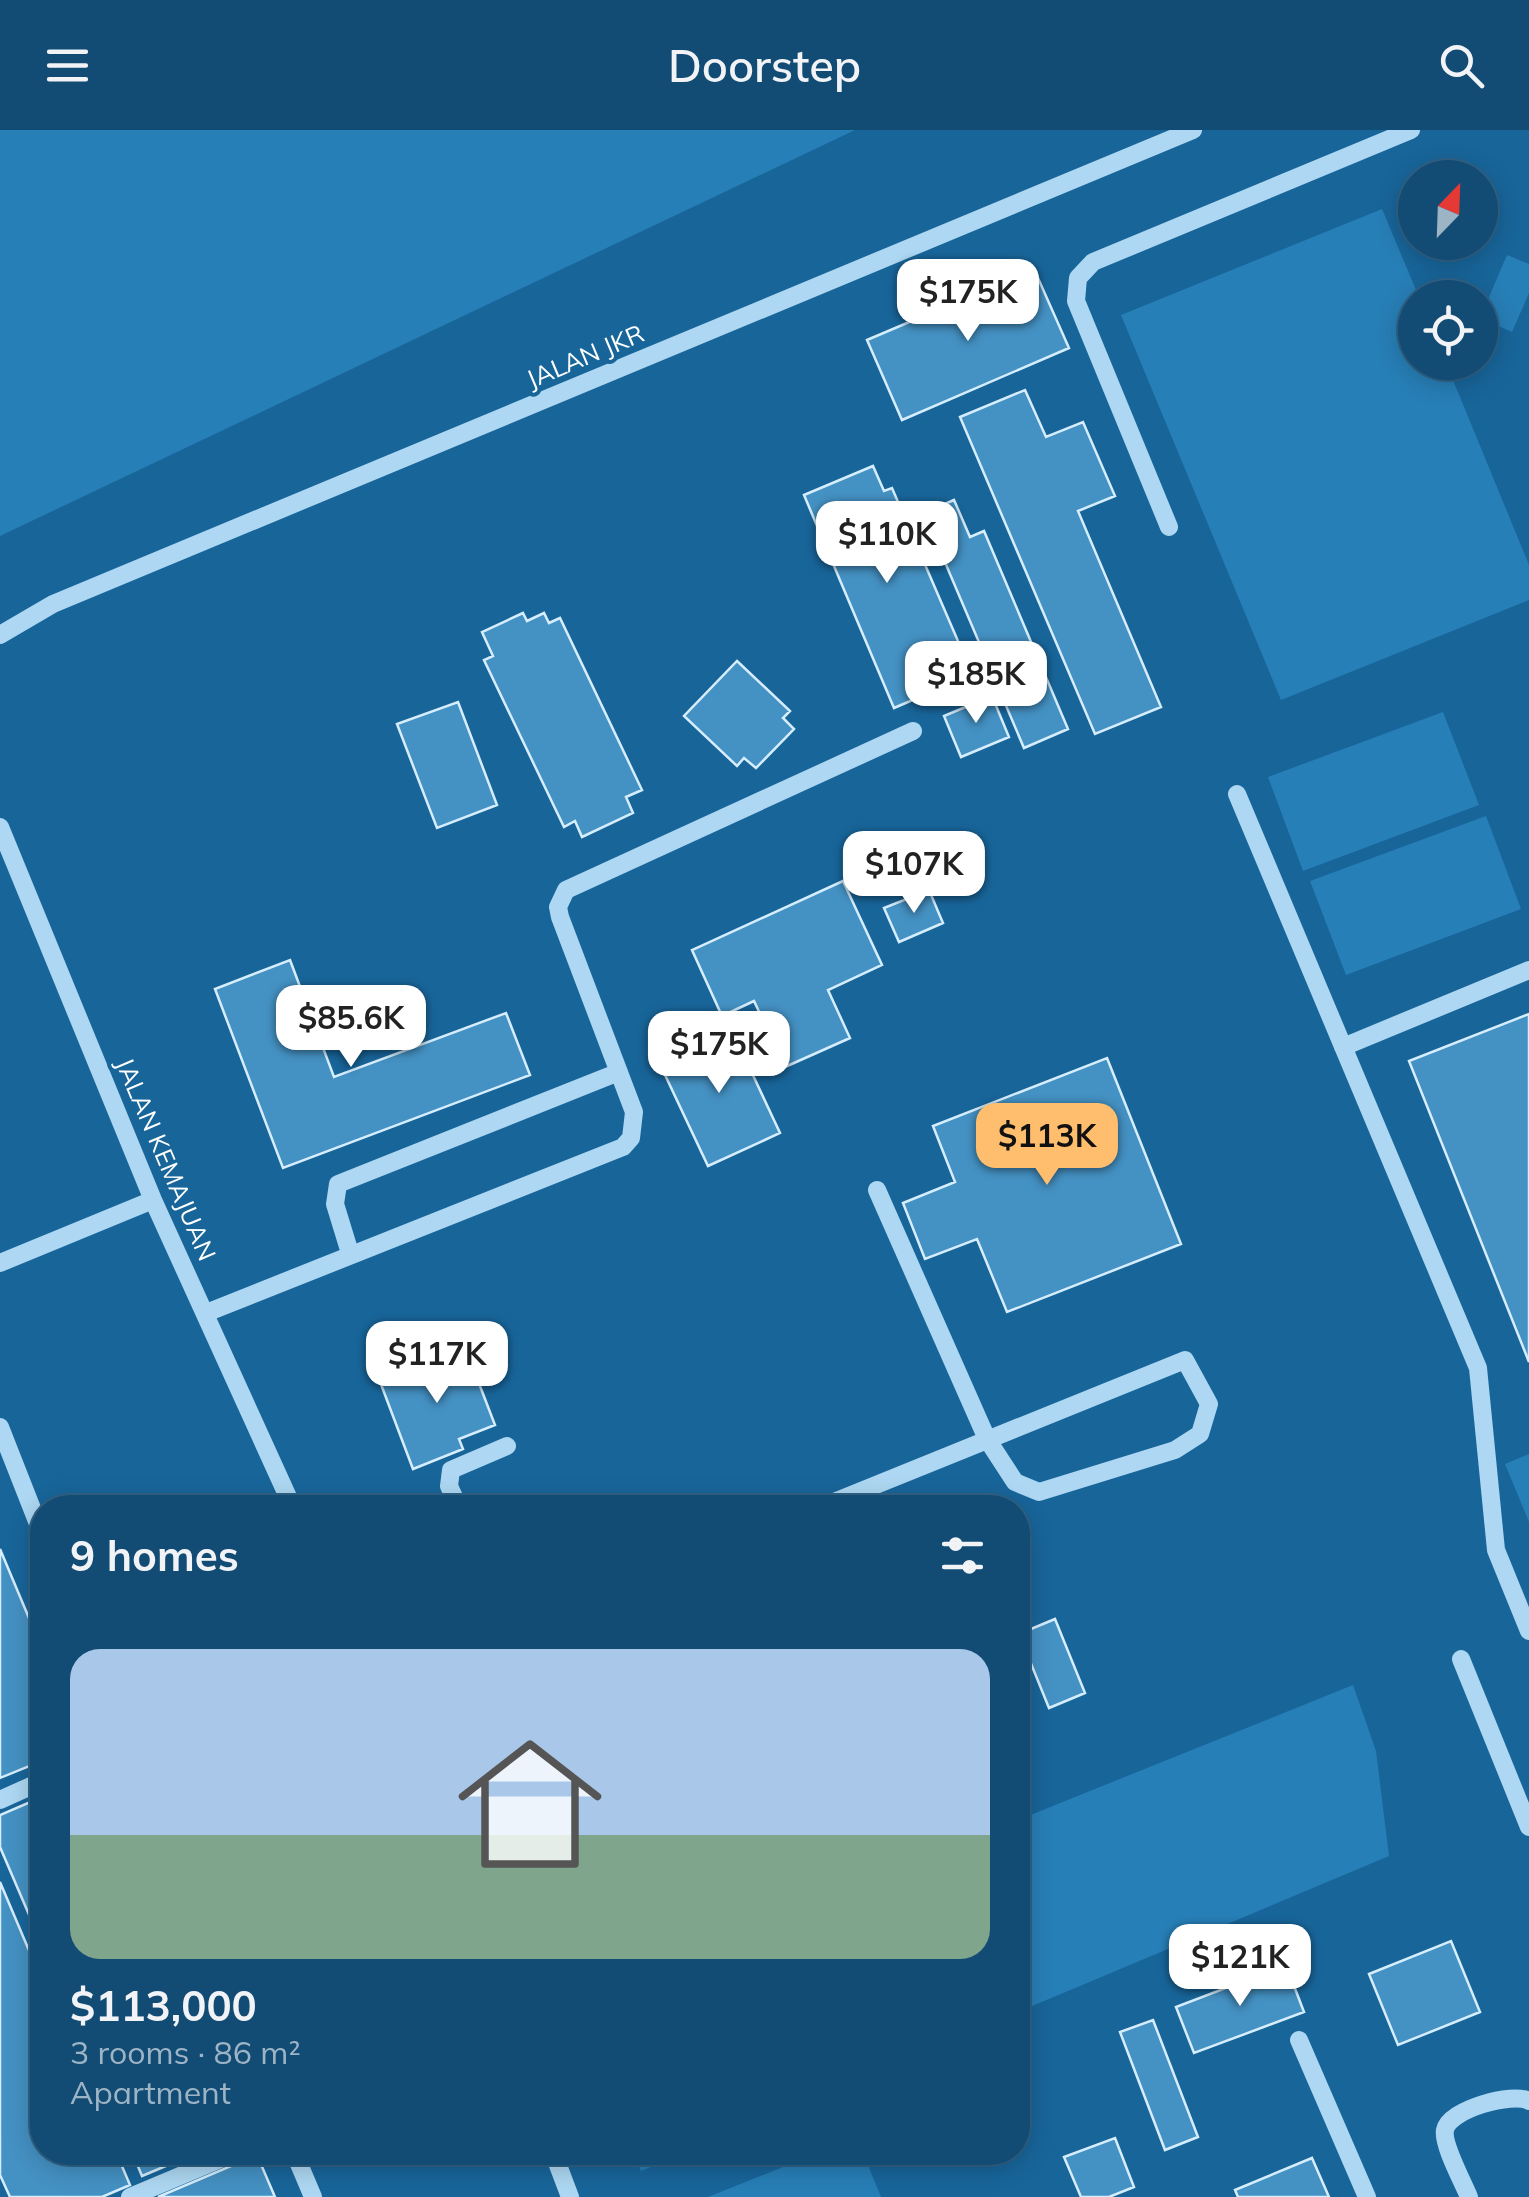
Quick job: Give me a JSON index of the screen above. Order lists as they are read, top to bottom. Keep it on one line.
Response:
{"streets":{"street":["JALAN JKR","JALAN KEMAJUAN"]},"north":"top right","page":{"header":"Doorstep","price":["$175K","$110K","$185K","$107K","$85.6K","$175K","$113K","$117K","$121K"],"heading":"9 homes","list":[{"name":"$113,000","note":"3 rooms · 86 m² · Apartment"}]}}
